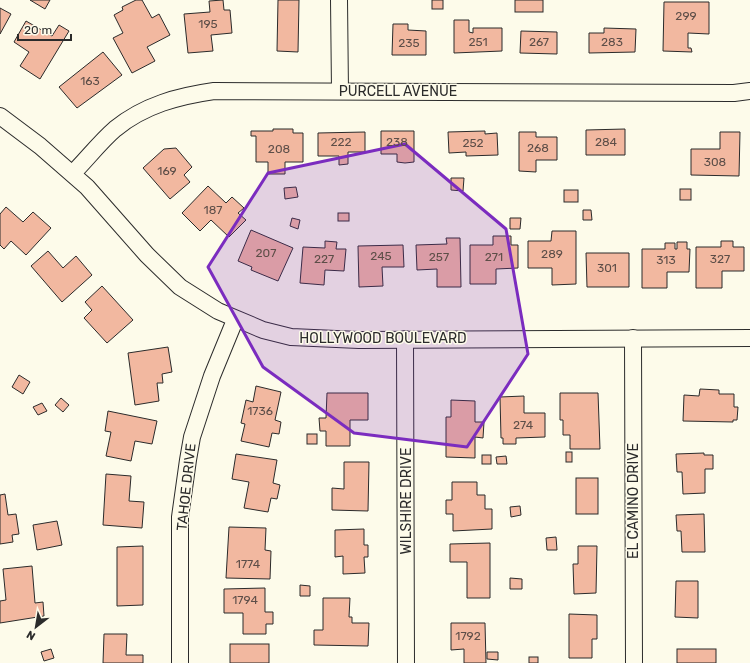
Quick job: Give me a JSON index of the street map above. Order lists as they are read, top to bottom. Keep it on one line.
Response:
{"streets":{"street":["PURCELL AVENUE","HOLLYWOOD BOULEVARD","TAHOE DRIVE","WILSHIRE DRIVE","EL CAMINO DRIVE"]},"crossings":[["PURCELL AVENUE","HOLLYWOOD BOULEVARD"],["HOLLYWOOD BOULEVARD","TAHOE DRIVE"],["HOLLYWOOD BOULEVARD","WILSHIRE DRIVE"],["HOLLYWOOD BOULEVARD","EL CAMINO DRIVE"]],"house_numbers":["299","195","251","267","283","235","163","222","238","284","252","268","208","308","169","187","207","289","245","257","271","227","327","313","301","1736","274","1774","1794","1792"],"scale_bar":"20 m","north":"bottom left"}
